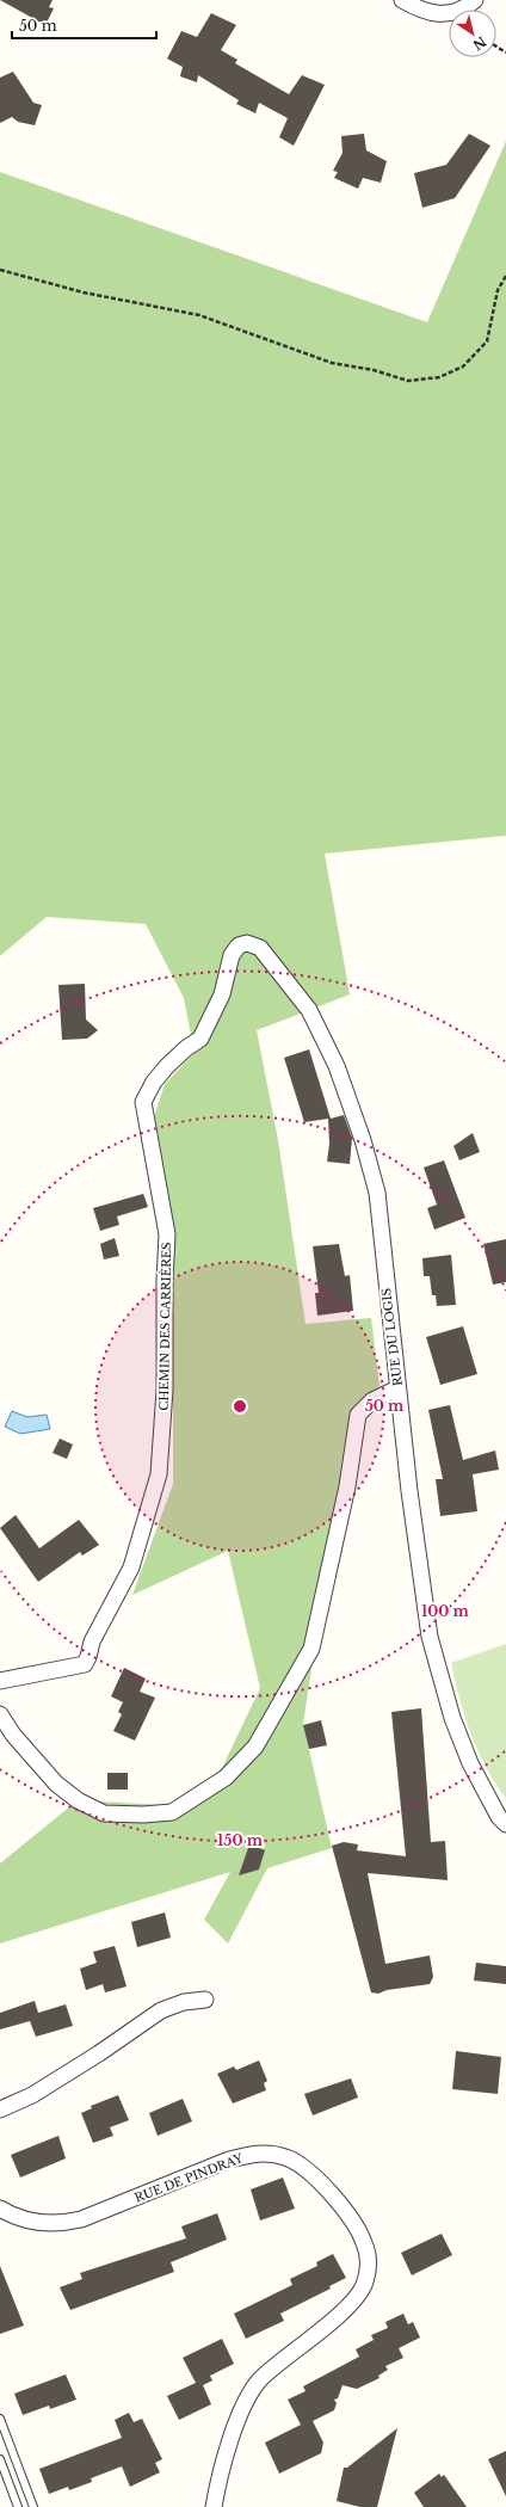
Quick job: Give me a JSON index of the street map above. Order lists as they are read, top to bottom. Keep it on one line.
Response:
{"streets":{"street":["CHEMIN DES CARRIÈRES","RUE DU LOGIS","RUE DE PINDRAY"]},"crossings":[["CHEMIN DES CARRIÈRES","RUE DU LOGIS"]],"scale_bar":"50 m","north":"bottom right","rings":["50 m","100 m","150 m"]}
